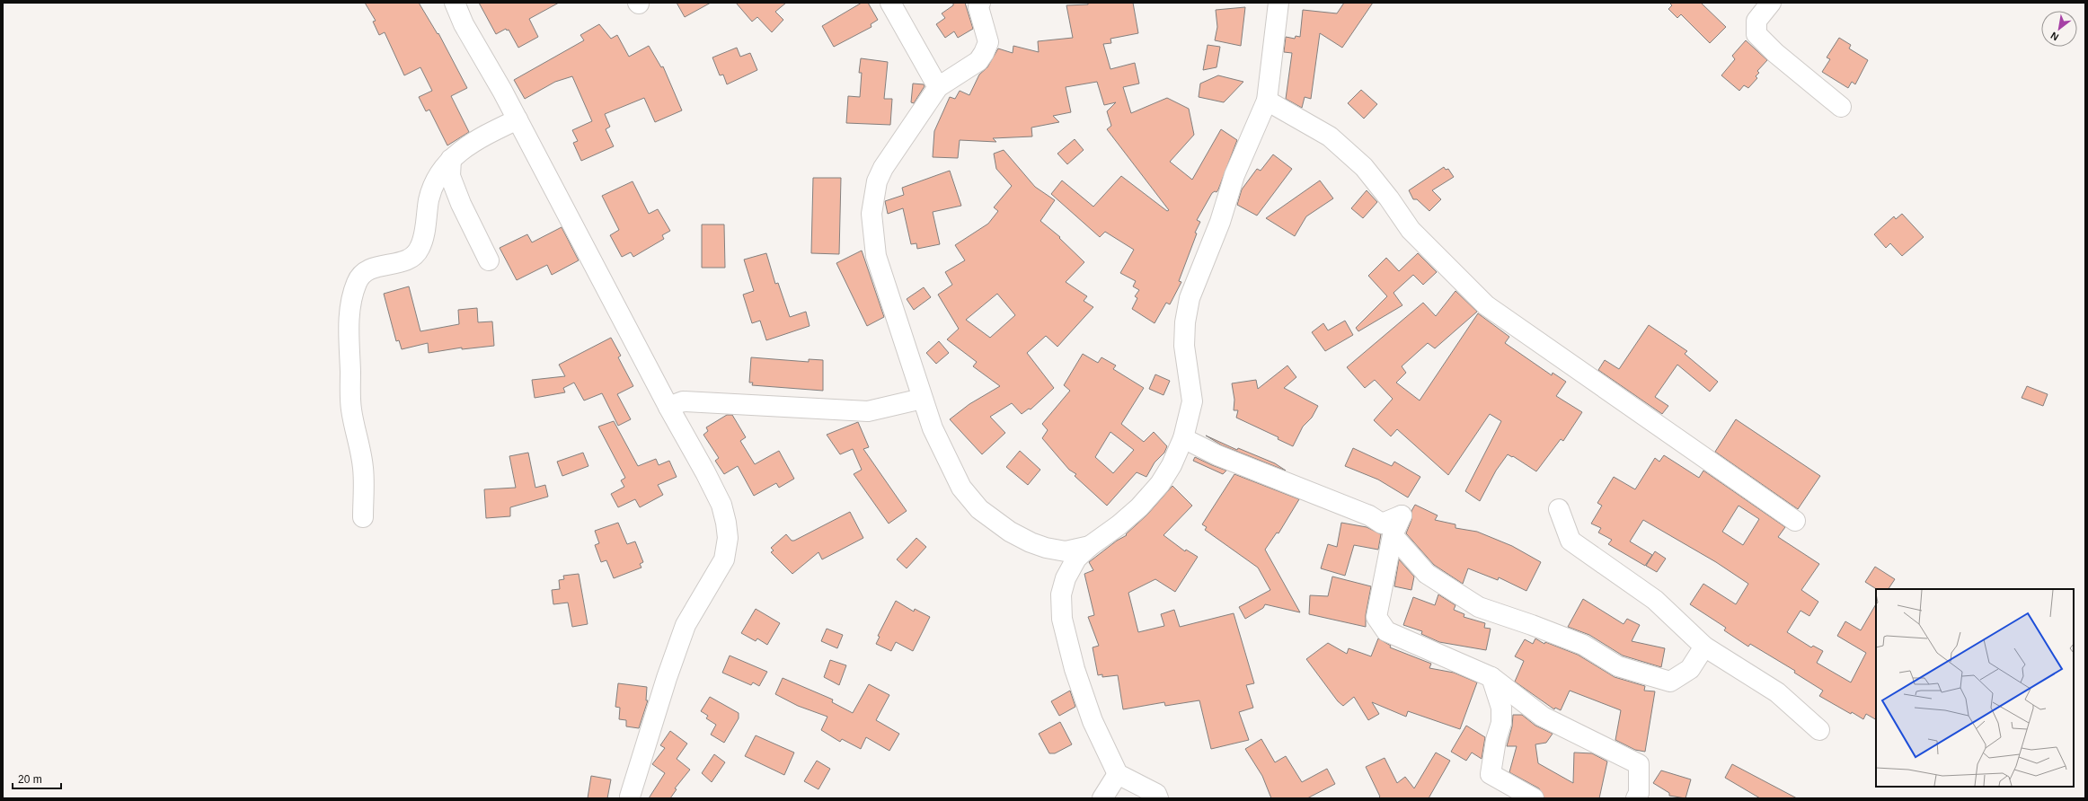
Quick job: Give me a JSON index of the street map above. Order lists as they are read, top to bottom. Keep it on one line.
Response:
{"scale_bar":"20 m","north":"bottom left"}
